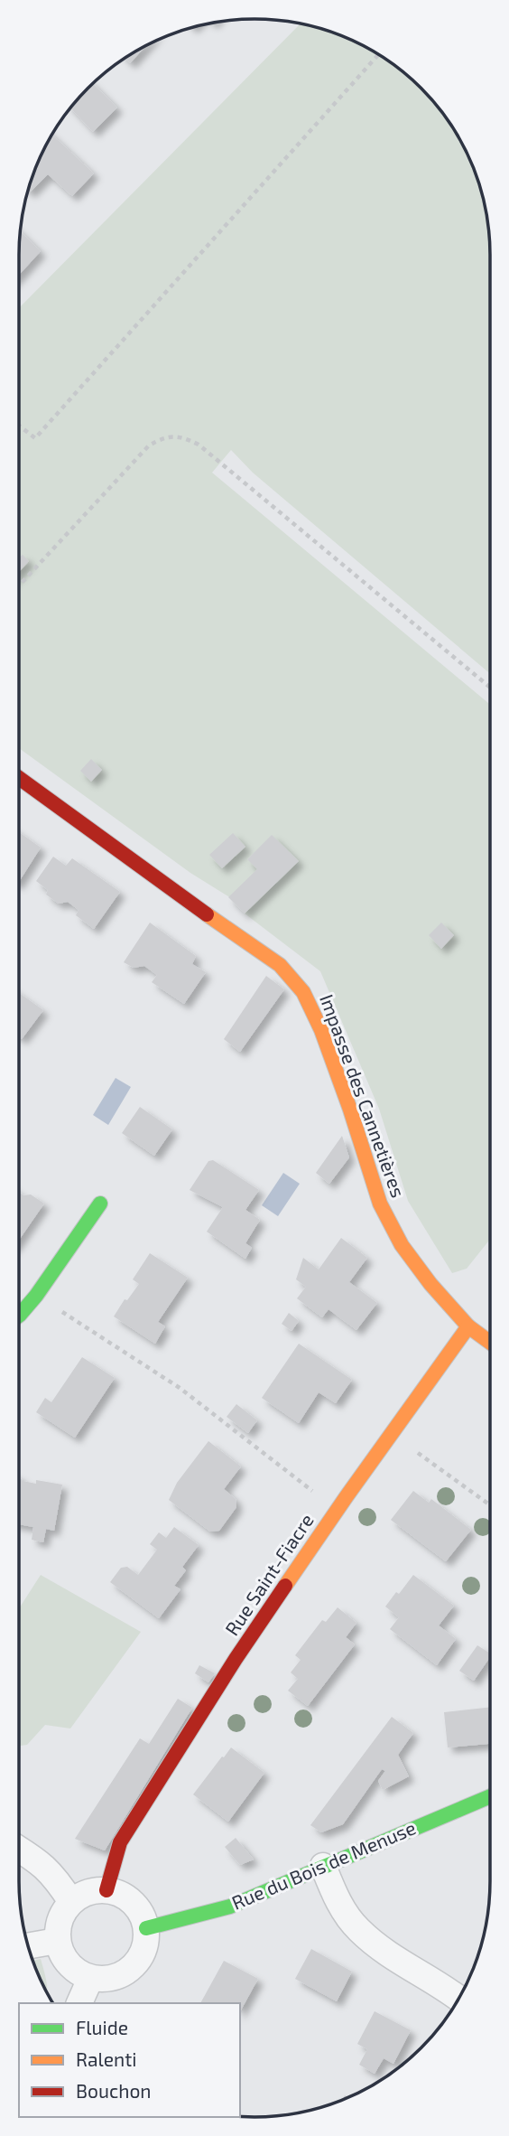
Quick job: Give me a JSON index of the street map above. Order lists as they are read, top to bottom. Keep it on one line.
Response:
{"streets":{"street":["Impasse des Cannetières","Rue Saint-Fiacre","Rue du Bois de Menuse"]},"crossings":[["Impasse des Cannetières","Rue Saint-Fiacre"],["Rue Saint-Fiacre","Rue du Bois de Menuse"]],"legend":["Fluide","Ralenti","Bouchon"]}
